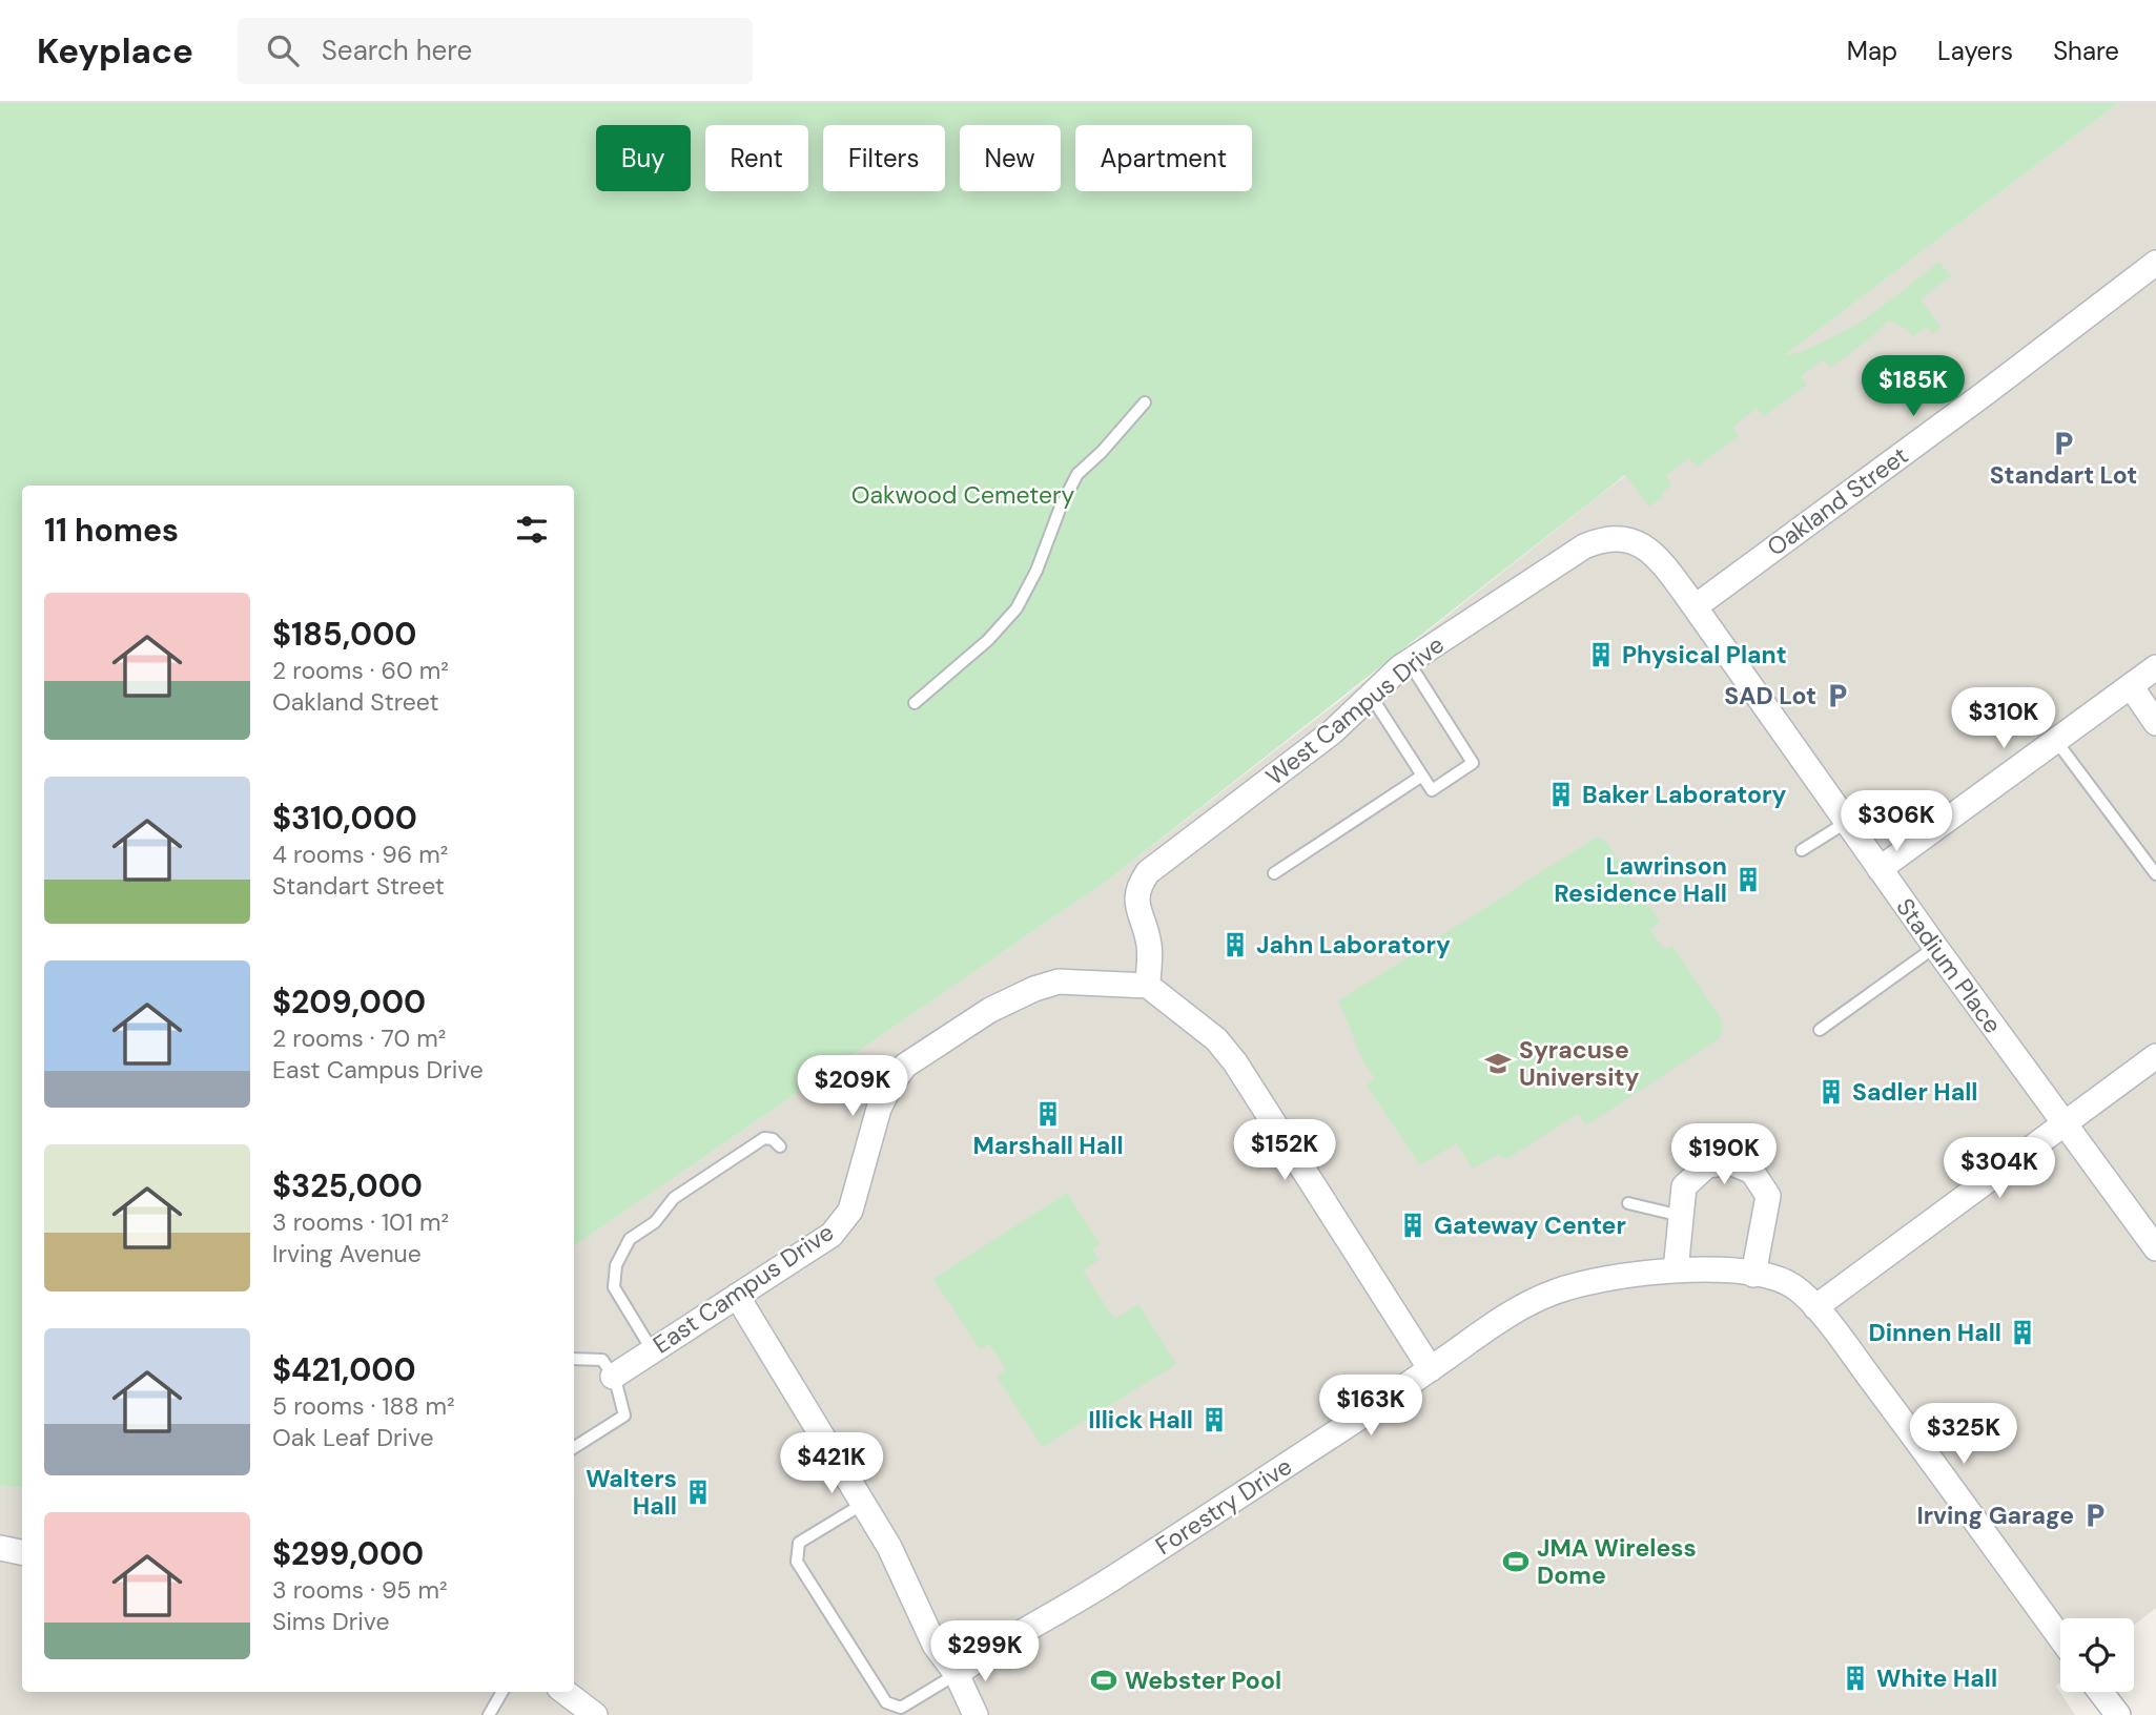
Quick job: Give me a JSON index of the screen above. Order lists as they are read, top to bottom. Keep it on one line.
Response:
{"streets":{"street":["Oakland Street","West Campus Drive","Stadium Place","East Campus Drive","Forestry Drive"]},"crossings":[["Oakland Street","West Campus Drive"],["Oakland Street","Stadium Place"],["West Campus Drive","Stadium Place"],["West Campus Drive","East Campus Drive"]],"parks":["Oakwood Cemetery"],"places":{"parking":["Standart Lot","SAD Lot","Irving Garage"],"building":["Physical Plant","Baker Laboratory","Lawrinson Residence Hall","Jahn Laboratory","Sadler Hall","Marshall Hall","Gateway Center","Dinnen Hall","Illick Hall","Walters Hall","White Hall"],"school or university":["Syracuse University"],"sports":["JMA Wireless Dome","Webster Pool"]},"page":{"header":"Keyplace","search":"Search here","nav":["Map","Layers","Share"],"chip":["Buy","Rent","Filters","New","Apartment"],"price":["$185K","$310K","$306K","$209K","$152K","$190K","$304K","$163K","$325K","$421K","$299K"],"heading":"11 homes","list":[{"name":"$185,000","note":"2 rooms · 60 m² · Oakland Street"},{"name":"$310,000","note":"4 rooms · 96 m² · Standart Street"},{"name":"$209,000","note":"2 rooms · 70 m² · East Campus Drive"},{"name":"$325,000","note":"3 rooms · 101 m² · Irving Avenue"},{"name":"$421,000","note":"5 rooms · 188 m² · Oak Leaf Drive"},{"name":"$299,000","note":"3 rooms · 95 m² · Sims Drive"}]}}
